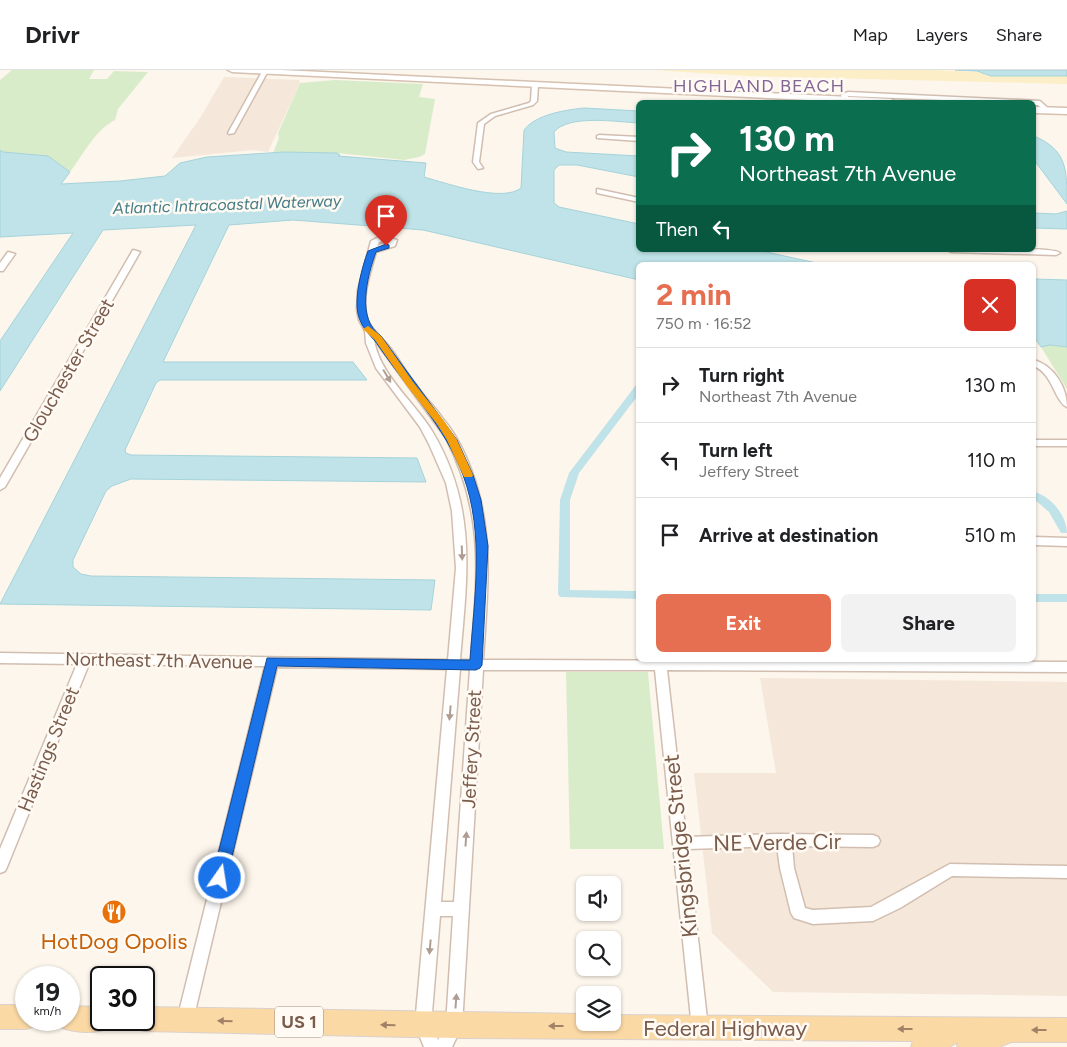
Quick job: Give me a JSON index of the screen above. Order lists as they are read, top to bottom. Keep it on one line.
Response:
{"streets":{"main road":["US 1","Federal Highway"],"street":["Glouchester Street","Northeast 7th Avenue","Hastings Street","Jeffery Street","NE Verde Cir","Kingsbridge Street"]},"crossings":[["Northeast 7th Avenue","Hastings Street"],["Northeast 7th Avenue","Jeffery Street"],["Northeast 7th Avenue","Kingsbridge Street"],["Jeffery Street","Federal Highway"],["Kingsbridge Street","Federal Highway"]],"one_way":["Federal Highway"],"districts":["HIGHLAND BEACH"],"water":["Atlantic Intracoastal Waterway"],"places":{"restaurant":["HotDog Opolis"]},"page":{"header":"Drivr","nav":["Map","Layers","Share"],"turn":["130 m","Northeast 7th Avenue"],"then":"Then","heading":["2 min","750 m · 16:52"],"list":[{"name":"Turn right","note":"Northeast 7th Avenue","value":"130 m"},{"name":"Turn left","note":"Jeffery Street","value":"110 m"},{"name":"Arrive at destination","value":"510 m"}],"buttons":["Exit","Share"],"speed":"19 km/h","limit":"30"}}
